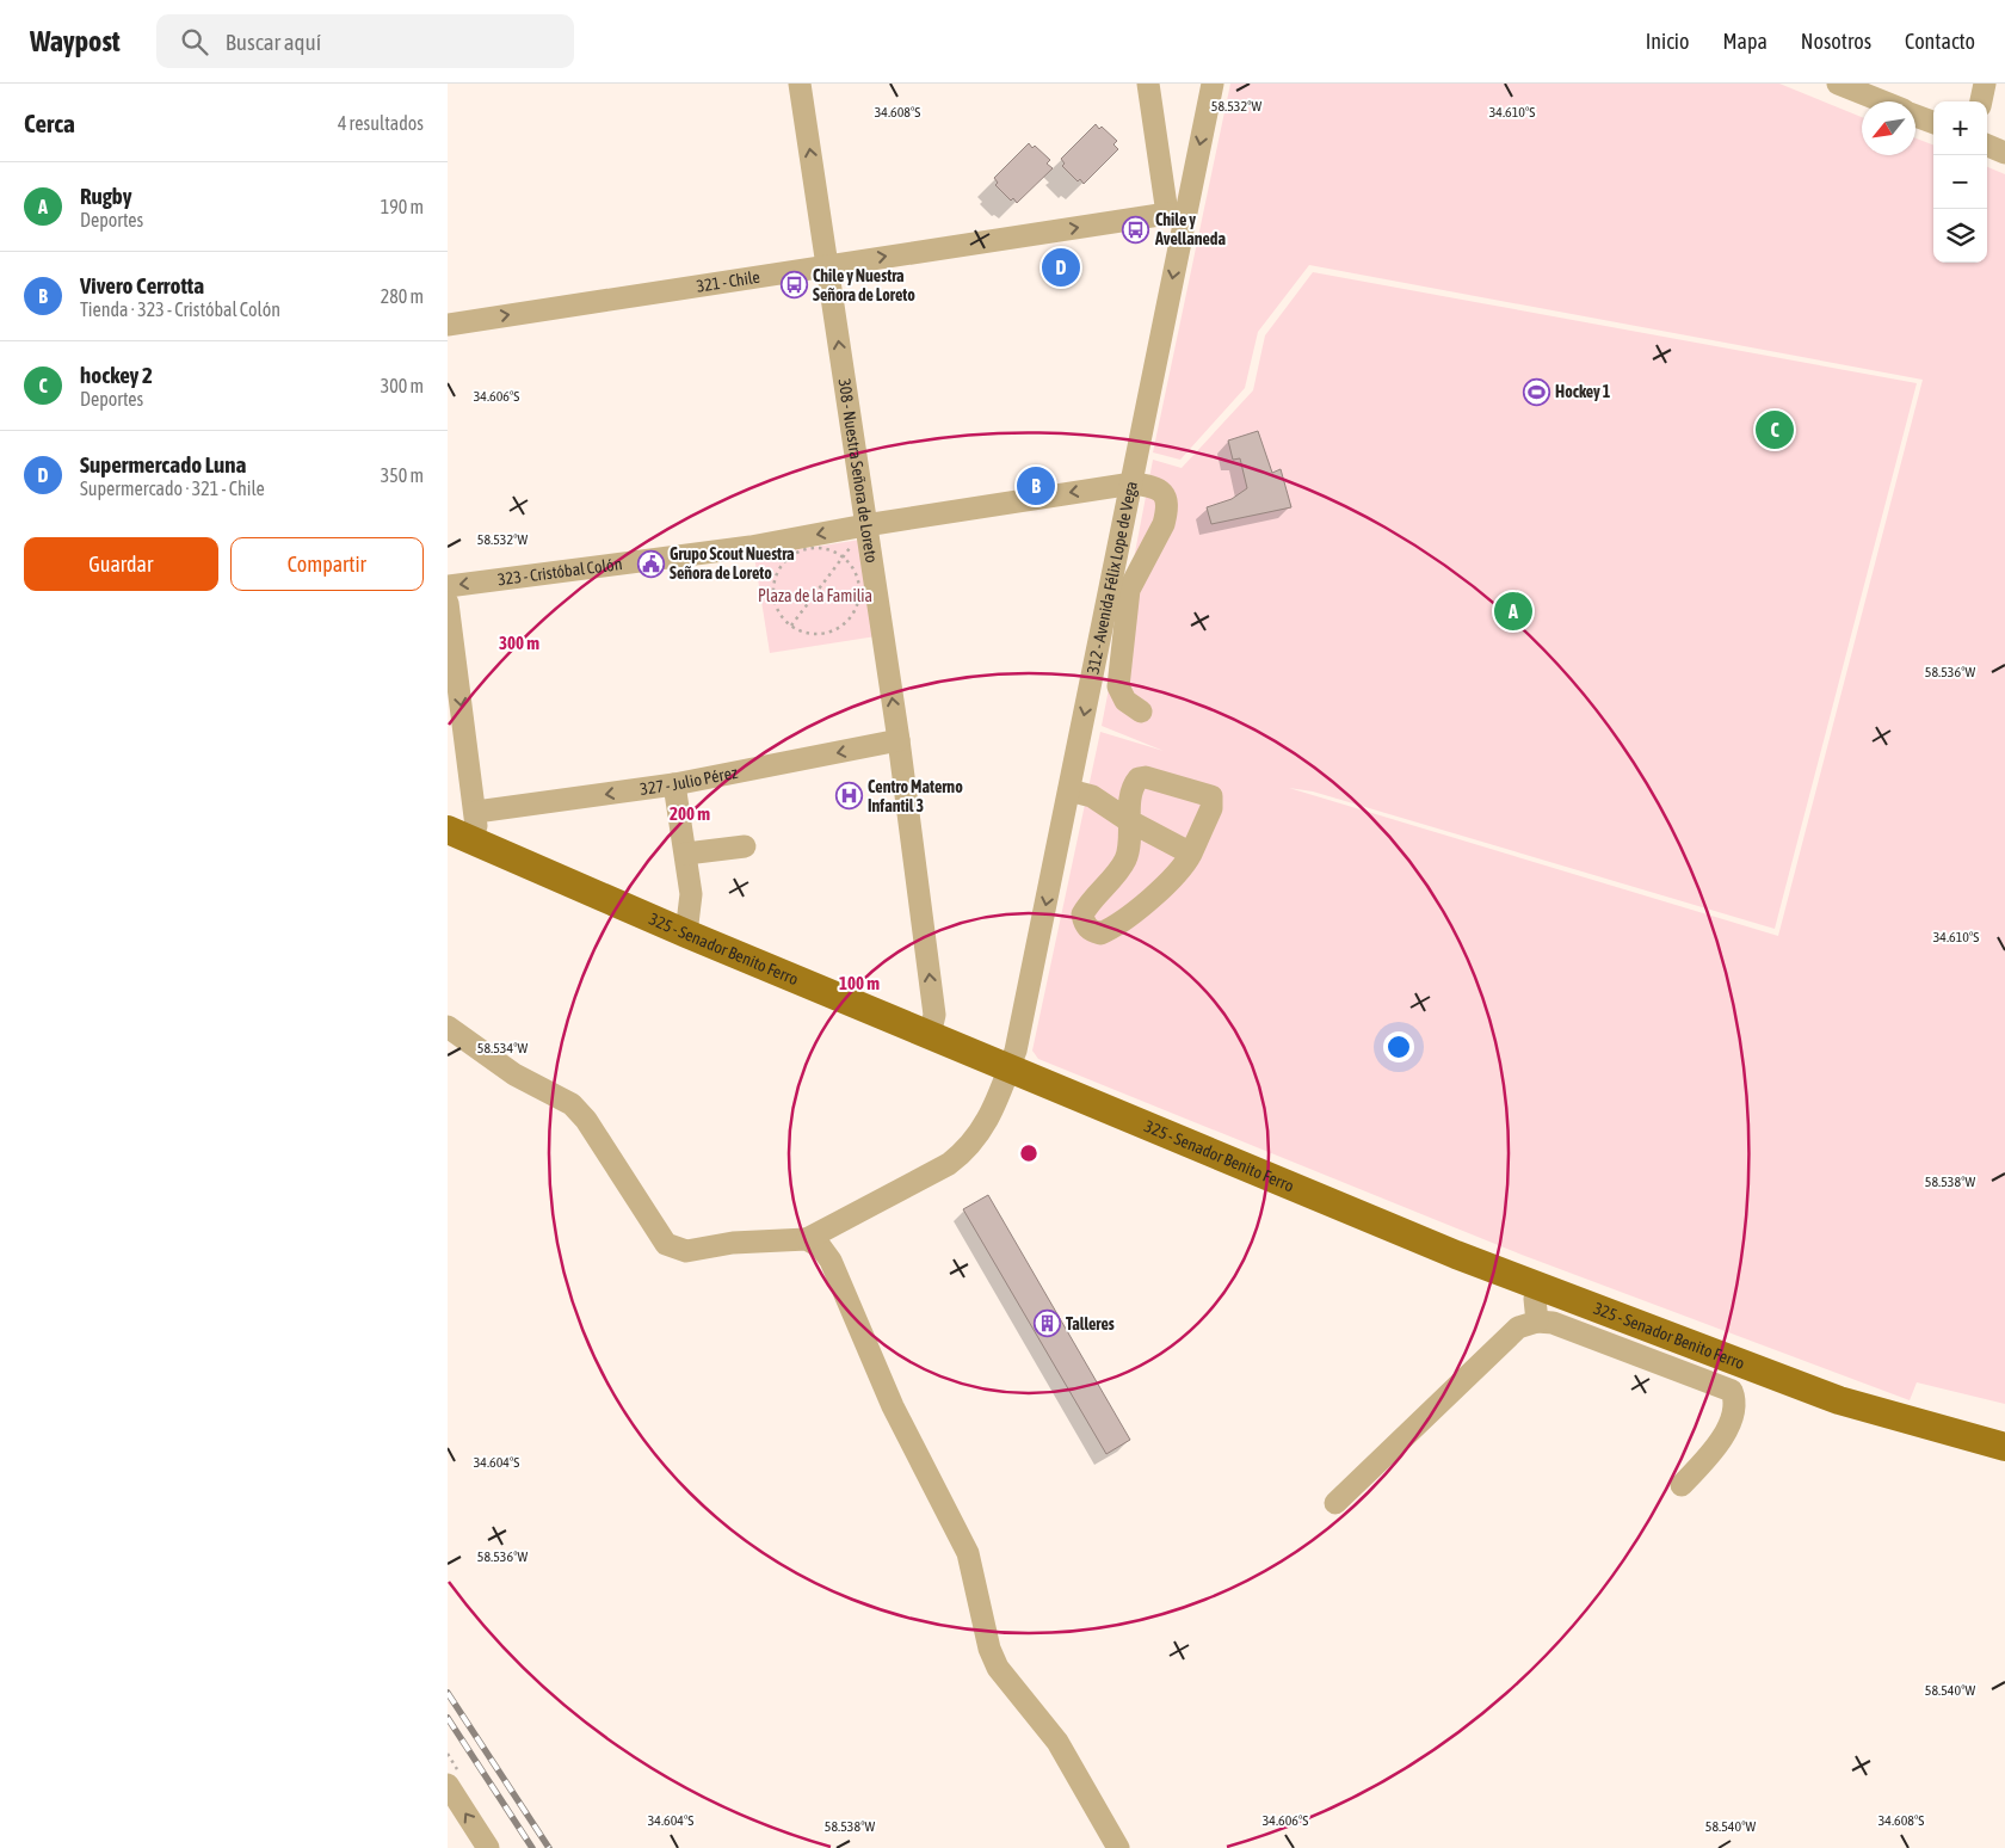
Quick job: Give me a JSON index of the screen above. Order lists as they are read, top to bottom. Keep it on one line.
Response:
{"streets":{"main road":["325 - Senador Benito Ferro"],"street":["321 - Chile","308 - Nuestra Señora de Loreto","323 - Cristóbal Colón","312 - Avenida Félix Lope de Vega","327 - Julio Pérez"]},"crossings":[["321 - Chile","308 - Nuestra Señora de Loreto"],["321 - Chile","312 - Avenida Félix Lope de Vega"],["308 - Nuestra Señora de Loreto","323 - Cristóbal Colón"],["308 - Nuestra Señora de Loreto","327 - Julio Pérez"],["308 - Nuestra Señora de Loreto","325 - Senador Benito Ferro"],["323 - Cristóbal Colón","312 - Avenida Félix Lope de Vega"],["312 - Avenida Félix Lope de Vega","325 - Senador Benito Ferro"]],"one_way":["321 - Chile","308 - Nuestra Señora de Loreto","323 - Cristóbal Colón","312 - Avenida Félix Lope de Vega","327 - Julio Pérez"],"parks":["Plaza de la Familia"],"places":{"bus stop":["Chile y Avellaneda","Chile y Nuestra Señora de Loreto"],"sports":["Hockey 1"],"public building":["Grupo Scout Nuestra Señora de Loreto"],"hospital":["Centro Materno Infantil 3"],"building":["Talleres"]},"north":"bottom left","page":{"header":"Waypost","search":"Buscar aquí","nav":["Inicio","Mapa","Nosotros","Contacto"],"heading":["Cerca","4 resultados"],"map_buttons":["+","−"],"list":[{"mark":"A","name":"Rugby","note":"Deportes","value":"190 m"},{"mark":"B","name":"Vivero Cerrotta","note":"Tienda · 323 - Cristóbal Colón","value":"280 m"},{"mark":"C","name":"hockey 2","note":"Deportes","value":"300 m"},{"mark":"D","name":"Supermercado Luna","note":"Supermercado · 321 - Chile","value":"350 m"}],"pins":["D","C","B","A"],"buttons":["Guardar","Compartir"]},"coordinates":["58.532°W","34.608°S","34.610°S","34.606°S","58.536°W","58.534°W","58.538°W","34.604°S","58.540°W"],"rings":["300 m","200 m","100 m"]}
